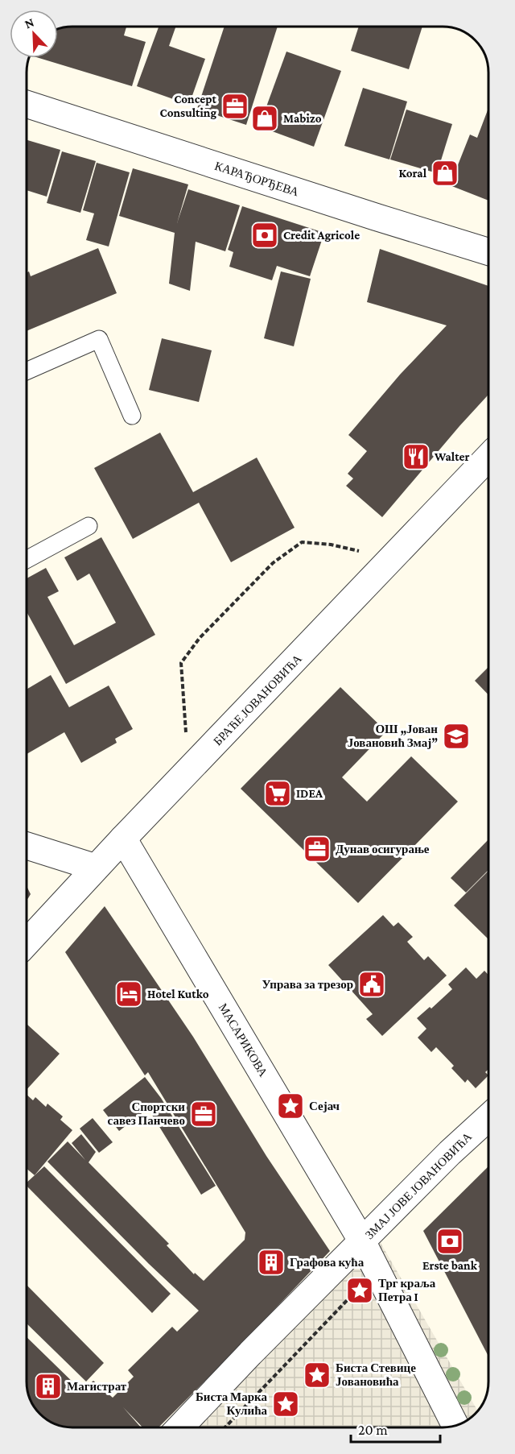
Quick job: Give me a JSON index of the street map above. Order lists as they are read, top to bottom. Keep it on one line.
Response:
{"streets":{"street":["КАРАЂОРЂЕВА","БРАЋЕ ЈОВАНОВИЋА","МАСАРИКОВА","ЗМАЈ ЈОВЕ ЈОВАНОВИЋА"]},"crossings":[["БРАЋЕ ЈОВАНОВИЋА","МАСАРИКОВА"],["МАСАРИКОВА","ЗМАЈ ЈОВЕ ЈОВАНОВИЋА"]],"places":{"office":["Concept Consulting","Дунав осигурање","Спортски савез Панчево"],"shop":["Mabizo","Koral"],"bank":["Credit Agricole","Erste bank"],"restaurant":["Walter"],"school or university":["ОШ „Јован Јовановић Змај”"],"supermarket":["IDEA"],"public building":["Управа за трезор"],"hotel":["Hotel Kutko"],"place":["Сејач","Трг краља Петра I","Биста Стевице Јовановића","Биста Марка Кулића"],"building":["Графова кућа","Магистрат"]},"scale_bar":"20 m","north":"top left"}
